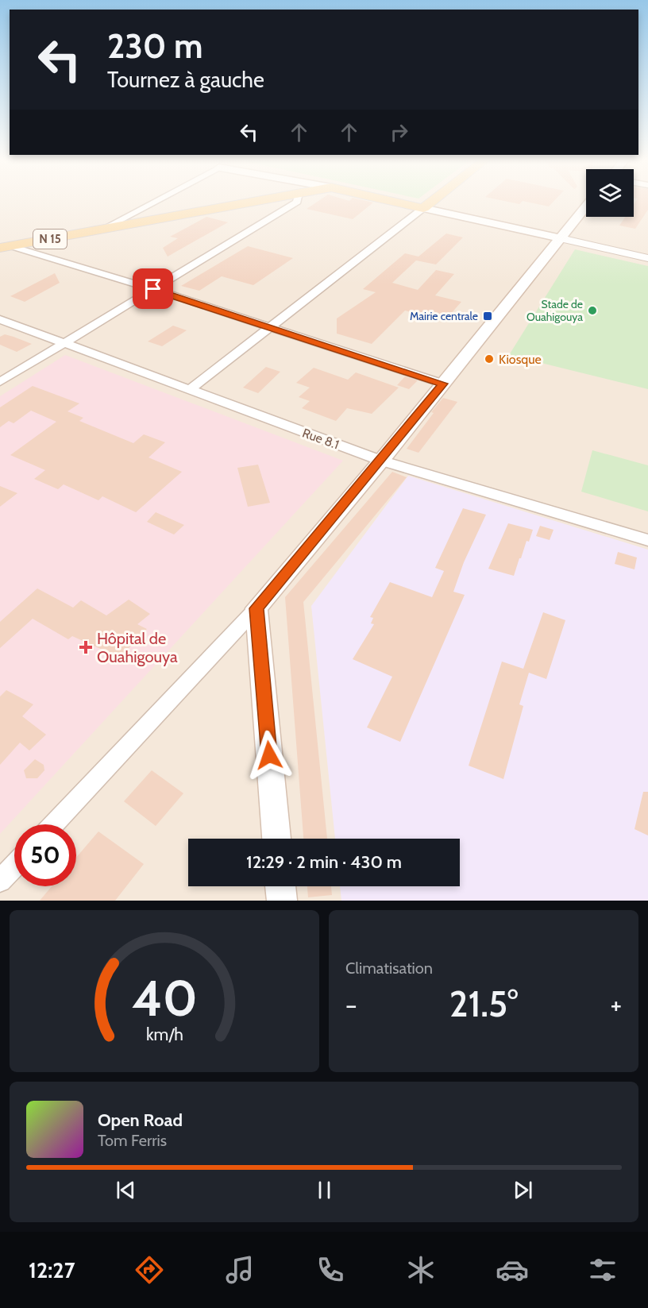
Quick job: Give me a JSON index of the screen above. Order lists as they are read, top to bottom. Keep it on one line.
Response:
{"streets":{"main road":["N 15"],"street":["Rue 8.1"]},"places":{"other":["Stade de Ouahigouya","Kiosque"],"transit":["Mairie centrale"],"health":["Hôpital de Ouahigouya"]},"page":{"turn":["230 m","Tournez à gauche"],"limit":"50","trip":"12:29 · 2 min · 430 m","tile":"Climatisation","heat":["−","21.5°","+"],"song":["Open Road","Tom Ferris"],"tabs":"12:27","gauge":["40","km/h"]}}
